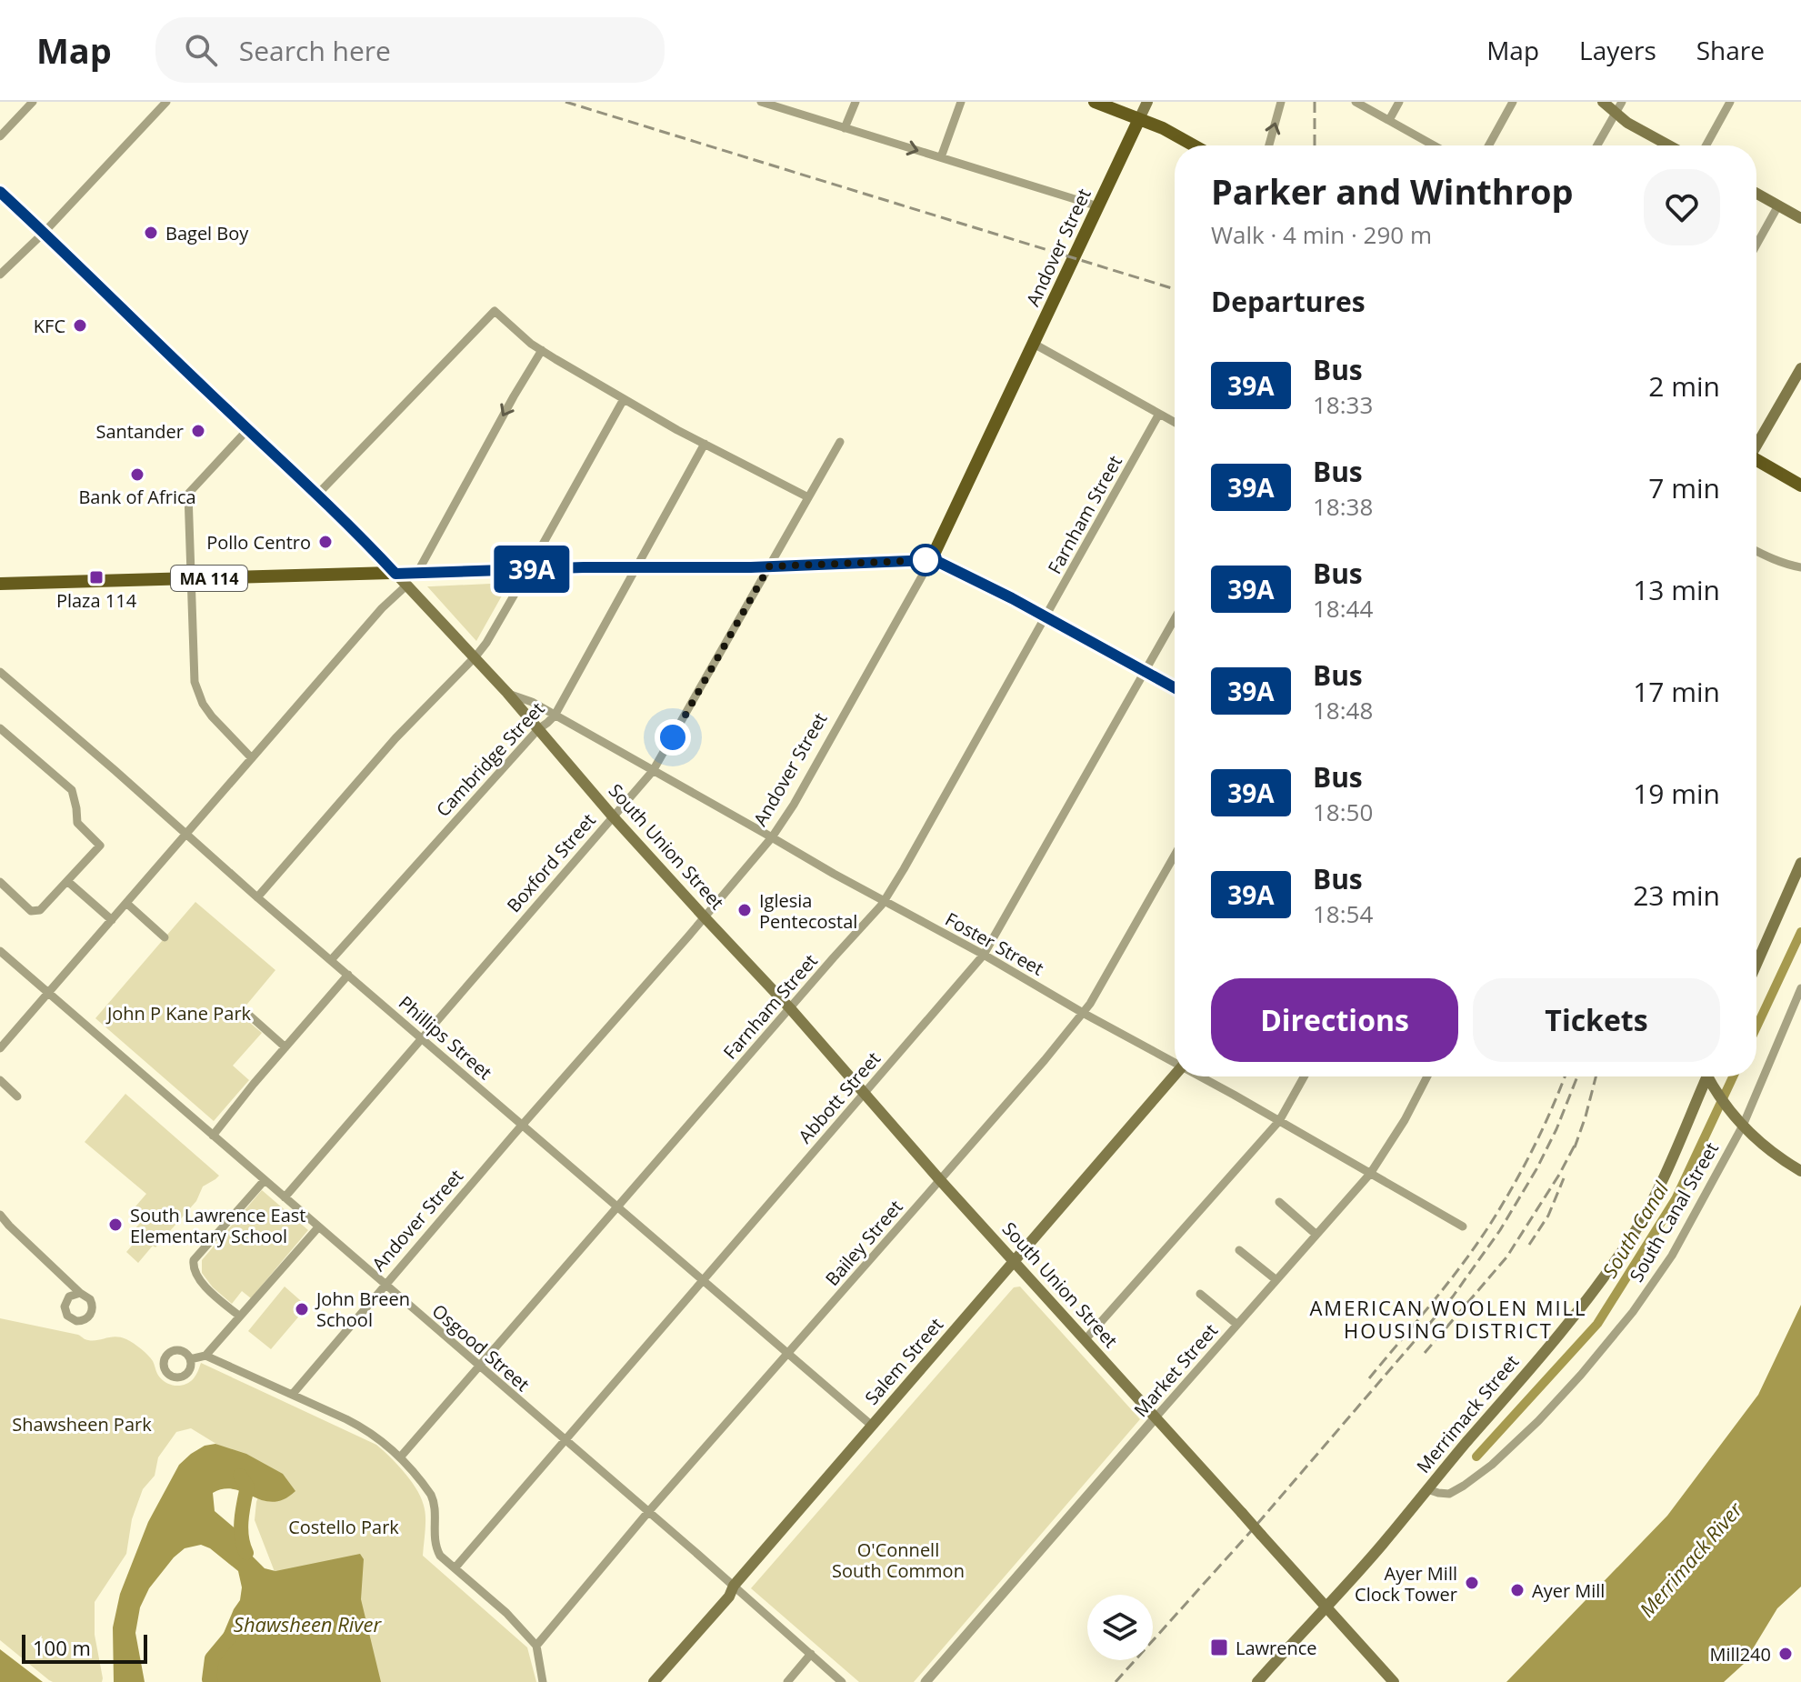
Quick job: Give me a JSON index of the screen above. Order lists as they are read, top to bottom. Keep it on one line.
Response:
{"streets":{"main road":["Andover Street","MA 114","South Union Street","Salem Street","Merrimack Street"],"street":["Farnham Street","Cambridge Street","Boxford Street","Foster Street","Phillips Street","Abbott Street","South Canal Street","Bailey Street","Osgood Street","Market Street"]},"crossings":[["Andover Street","MA 114"],["Andover Street","South Union Street"],["Andover Street","Foster Street"],["Andover Street","Phillips Street"],["Andover Street","Osgood Street"],["Farnham Street","MA 114"],["Farnham Street","South Union Street"],["Farnham Street","Foster Street"],["Farnham Street","Phillips Street"],["Farnham Street","Osgood Street"],["MA 114","Cambridge Street"],["MA 114","South Union Street"],["MA 114","Boxford Street"],["MA 114","Abbott Street"],["Cambridge Street","South Union Street"],["Cambridge Street","Foster Street"],["Cambridge Street","Phillips Street"],["South Union Street","Boxford Street"],["South Union Street","Foster Street"],["South Union Street","Abbott Street"],["South Union Street","Bailey Street"],["South Union Street","Salem Street"],["South Union Street","Market Street"],["South Union Street","Merrimack Street"],["Boxford Street","Foster Street"],["Boxford Street","Phillips Street"],["Boxford Street","Osgood Street"],["Foster Street","Abbott Street"],["Foster Street","Bailey Street"],["Foster Street","Market Street"],["Phillips Street","Abbott Street"],["Phillips Street","Bailey Street"],["Phillips Street","Salem Street"],["Abbott Street","Osgood Street"],["South Canal Street","Merrimack Street"],["Bailey Street","Osgood Street"],["Osgood Street","Salem Street"]],"districts":["AMERICAN WOOLEN MILL HOUSING DISTRICT"],"water":["South Canal","Merrimack River","Shawsheen River"],"parks":["John P Kane Park","Shawsheen Park","Costello Park","O'Connell South Common"],"places":{"other":["Bagel Boy","KFC","Santander","Bank of Africa","Pollo Centro","Iglesia Pentecostal","South Lawrence East Elementary School","John Breen School","Ayer Mill Clock Tower","Ayer Mill","Mill240"],"transit":["Plaza 114","Lawrence"]},"lines":["bus line 39A"],"scale_bar":"100 m","page":{"header":"Map","search":"Search here","nav":["Map","Layers","Share"],"on_map":"39A","heading":[["Parker and Winthrop","Walk · 4 min · 290 m"],"Departures"],"list":[{"mark":"39A","name":"Bus","note":"18:33","value":"2 min"},{"mark":"39A","name":"Bus","note":"18:38","value":"7 min"},{"mark":"39A","name":"Bus","note":"18:44","value":"13 min"},{"mark":"39A","name":"Bus","note":"18:48","value":"17 min"},{"mark":"39A","name":"Bus","note":"18:50","value":"19 min"},{"mark":"39A","name":"Bus","note":"18:54","value":"23 min"}],"buttons":["Directions","Tickets"],"scale":"100 m"}}
